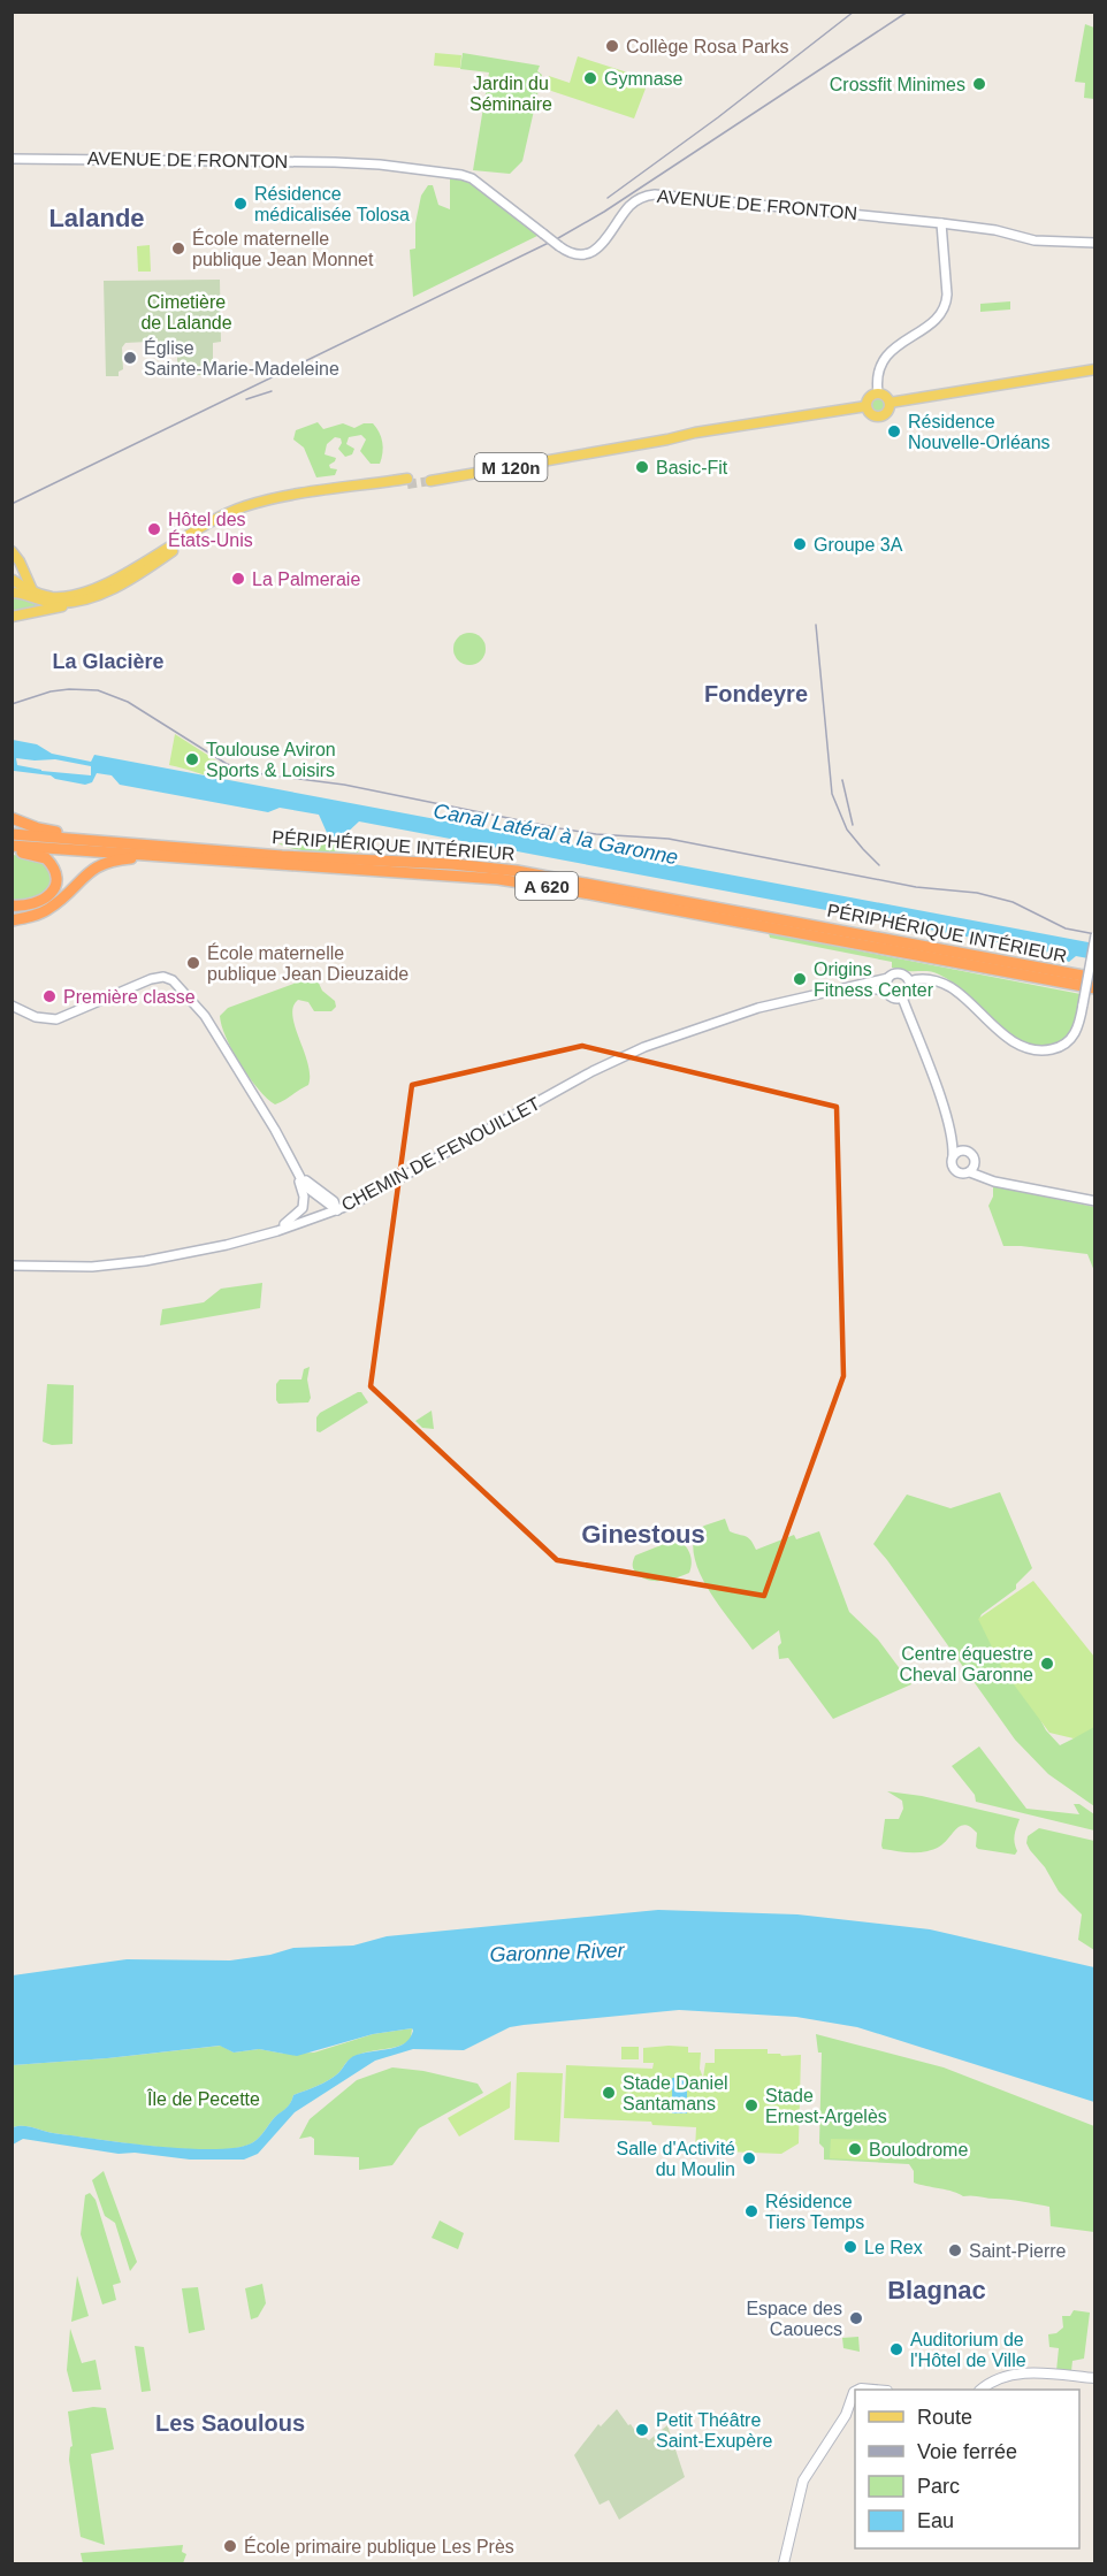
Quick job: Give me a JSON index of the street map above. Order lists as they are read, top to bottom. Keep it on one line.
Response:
{"streets":{"highway":["PÉRIPHÉRIQUE INTÉRIEUR","A 620"],"main road":["M 120n"],"street":["AVENUE DE FRONTON","CHEMIN DE FENOUILLET"]},"districts":["Lalande","La Glacière","Fondeyre","Ginestous","Blagnac","Les Saoulous"],"water":["Canal Latéral à la Garonne","Garonne River"],"parks":["Jardin du Séminaire","Cimetière de Lalande","Île de Pecette"],"places":["Collège Rosa Parks","Gymnase","Crossfit Minimes","Résidence médicalisée Tolosa","École maternelle publique Jean Monnet","Église Sainte-Marie-Madeleine","Résidence Nouvelle-Orléans","Basic-Fit","Hôtel des États-Unis","Groupe 3A","La Palmeraie","Toulouse Aviron Sports & Loisirs","École maternelle publique Jean Dieuzaide","Origins Fitness Center","Première classe","Centre équestre Cheval Garonne","Stade Daniel Santamans","Stade Ernest-Argelès","Boulodrome","Salle d'Activité du Moulin","Résidence Tiers Temps","Le Rex","Saint-Pierre","Espace des Caouecs","Auditorium de l'Hôtel de Ville","Petit Théâtre Saint-Exupère","École primaire publique Les Près"],"legend":["Route","Voie ferrée","Parc","Eau"]}
